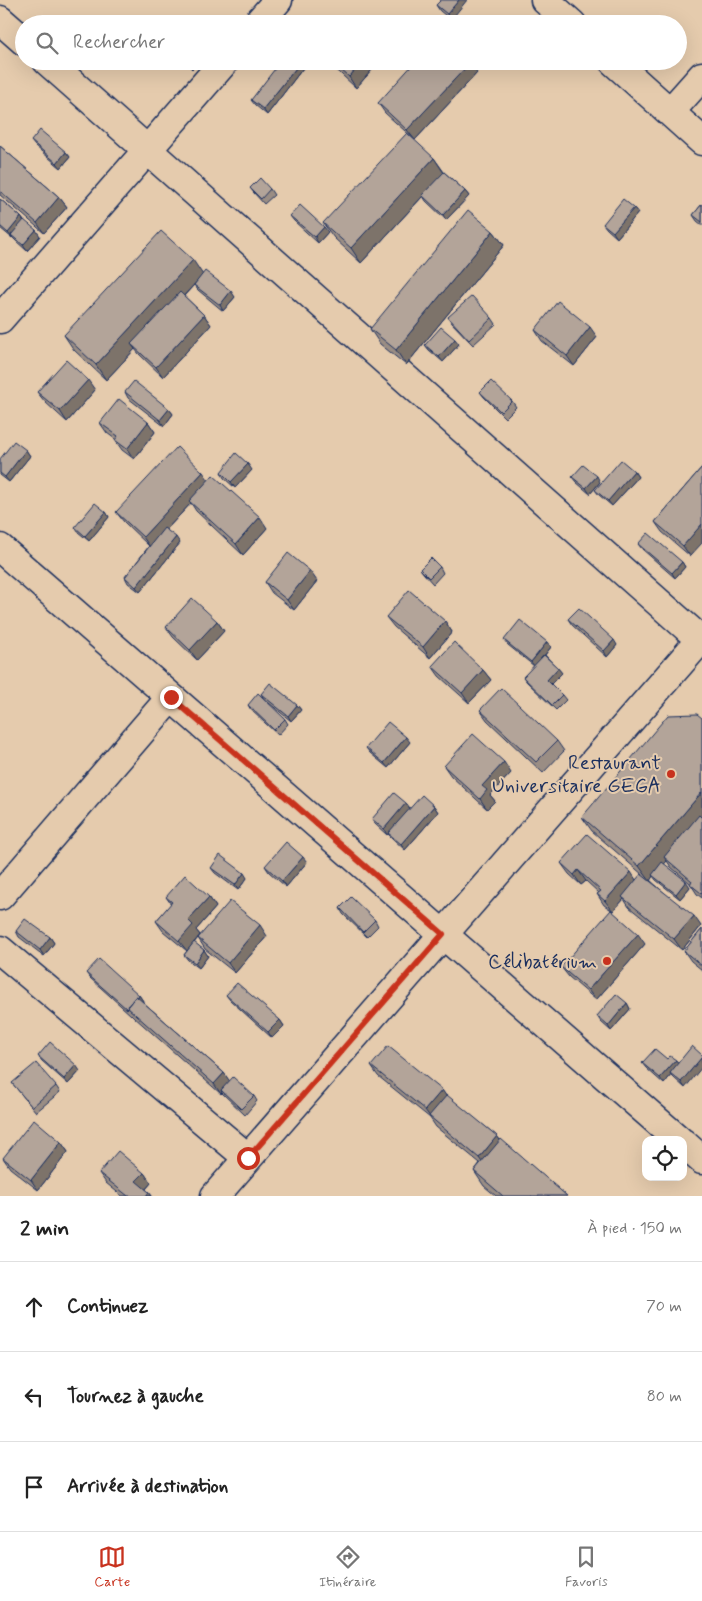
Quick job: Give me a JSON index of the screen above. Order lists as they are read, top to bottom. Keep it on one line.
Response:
{"places":["Restaurant Universitaire GEGA","Célibatérium"],"page":{"search":"Rechercher","heading":["2 min","À pied · 150 m"],"list":[["Continuez","70 m"],["Tournez à gauche","80 m"],"Arrivée à destination"],"nav":["Carte","Itinéraire","Favoris"]}}
